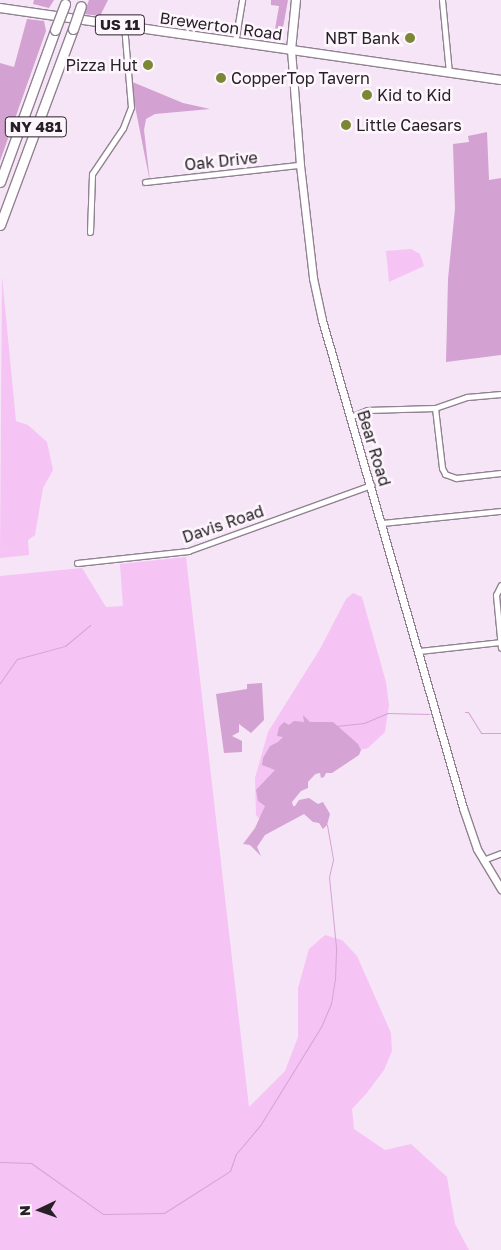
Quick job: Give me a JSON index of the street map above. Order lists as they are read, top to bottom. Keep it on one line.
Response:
{"streets":{"highway":["NY 481"],"main road":["US 11","Brewerton Road","Bear Road"],"street":["Oak Drive","Davis Road"]},"crossings":[["US 11","Brewerton Road"],["US 11","Bear Road"],["Brewerton Road","Bear Road"],["Oak Drive","Bear Road"],["Bear Road","Davis Road"]],"places":["NBT Bank","Pizza Hut","CopperTop Tavern","Kid to Kid","Little Caesars"],"north":"left"}
